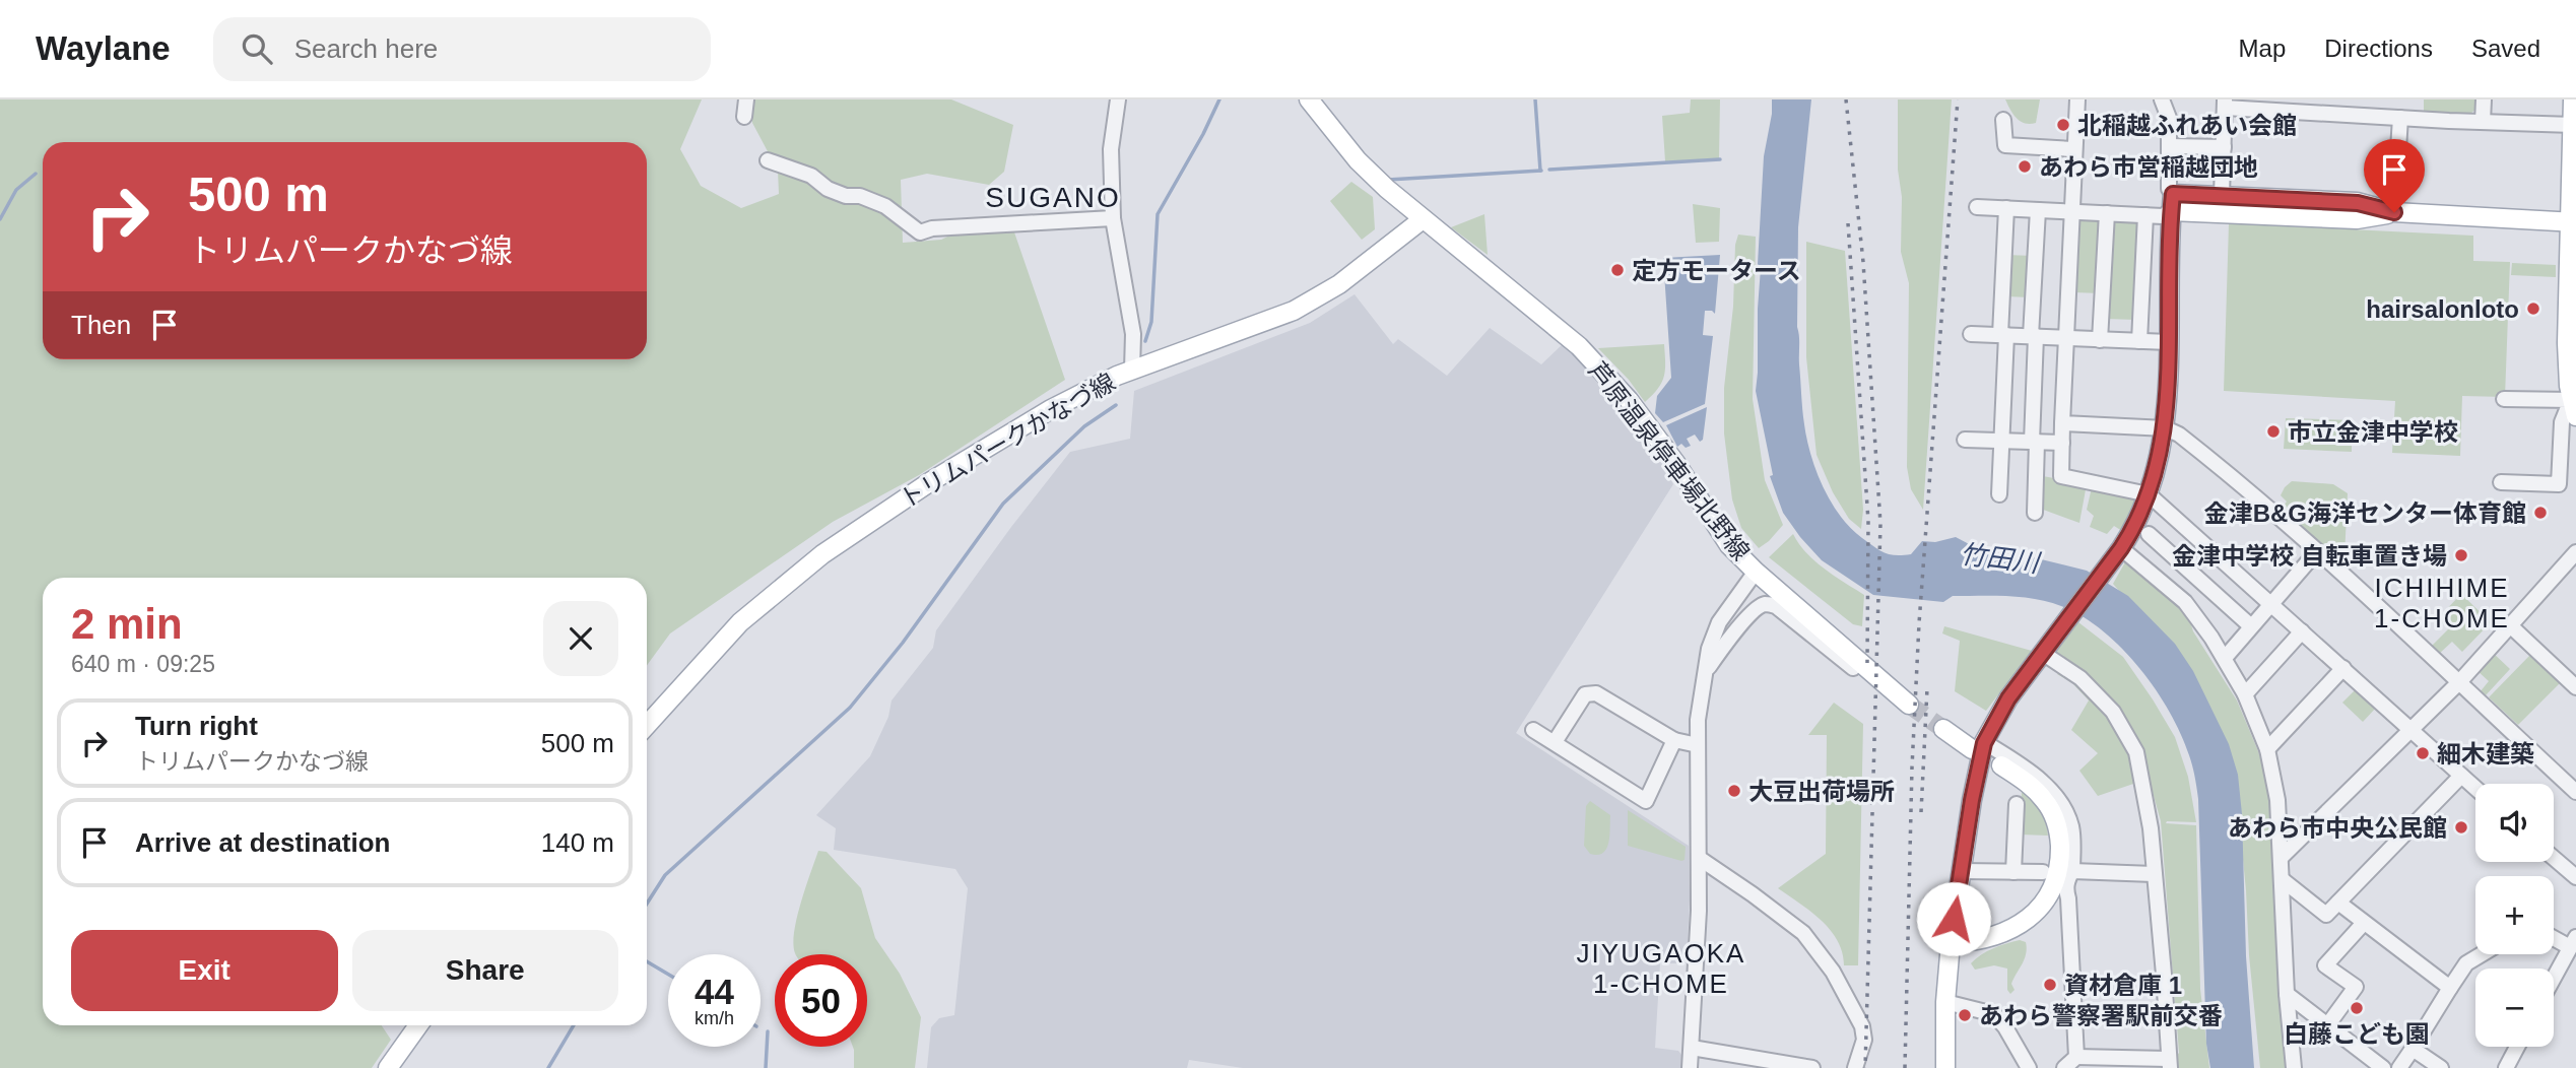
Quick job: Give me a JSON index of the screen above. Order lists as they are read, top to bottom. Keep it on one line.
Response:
{"streets":{"main road":["トリムパークかなづ線","芦原温泉停車場北野線"]},"crossings":[["トリムパークかなづ線","芦原温泉停車場北野線"]],"districts":["SUGANO","ICHIHIME 1-CHOME","JIYUGAOKA 1-CHOME"],"water":["竹田川"],"places":["北稲越ふれあい会館","あわら市営稲越団地","定方モータース","hairsalonloto","市立金津中学校","金津B&G海洋センター体育館","金津中学校 自転車置き場","細木建築","大豆出荷場所","あわら市中央公民館","資材倉庫 1","白藤こども園","あわら警察署駅前交番"],"page":{"header":"Waylane","search":"Search here","nav":["Map","Directions","Saved"],"turn":["500 m","トリムパークかなづ線"],"then":"Then","heading":["2 min","640 m · 09:25"],"list":[{"name":"Turn right","note":"トリムパークかなづ線","value":"500 m"},{"name":"Arrive at destination","value":"140 m"}],"map_buttons":["+","−"],"buttons":["Exit","Share"],"speed":"44 km/h","limit":"50"}}
